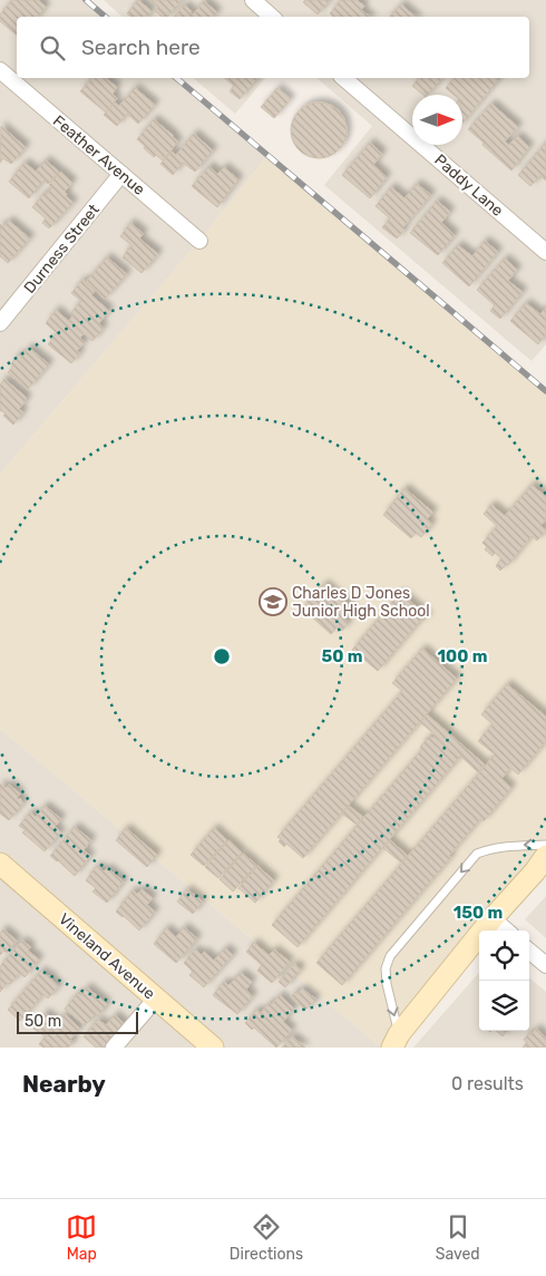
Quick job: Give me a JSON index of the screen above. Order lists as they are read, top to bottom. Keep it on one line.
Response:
{"streets":{"street":["Feather Avenue","Paddy Lane","Durness Street","Vineland Avenue"]},"crossings":[["Feather Avenue","Durness Street"]],"places":{"school or university":["Charles D Jones Junior High School"]},"scale_bar":"50 m","north":"right","page":{"search":"Search here","scale":"50 m","heading":["Nearby","0 results"],"nav":["Map","Directions","Saved"]},"rings":["50 m","100 m","150 m"]}
